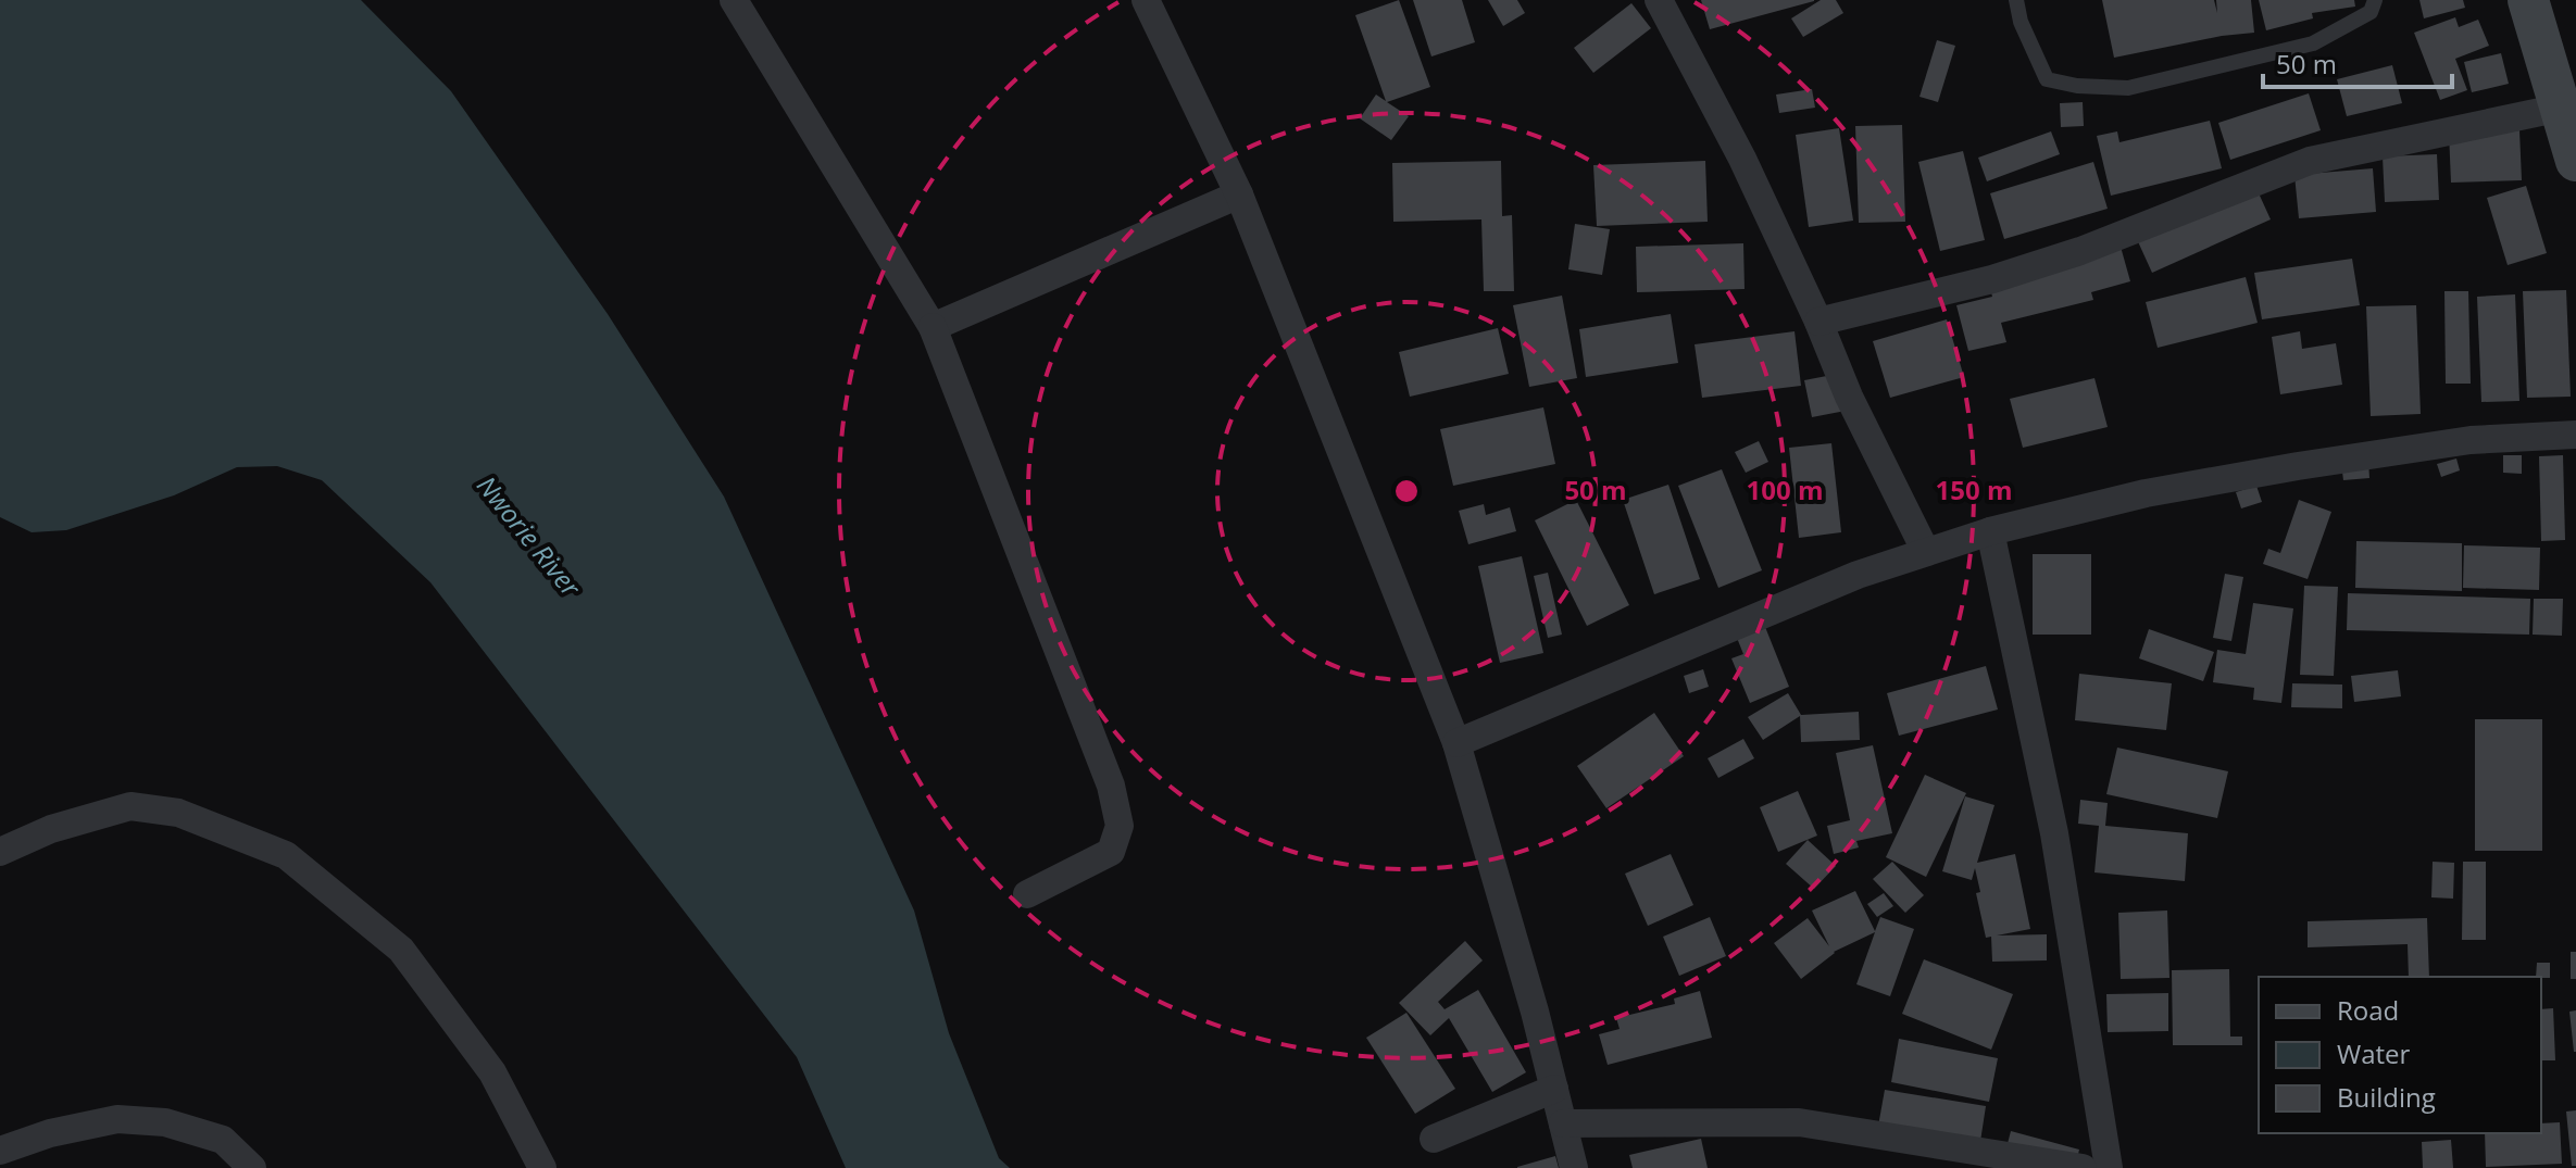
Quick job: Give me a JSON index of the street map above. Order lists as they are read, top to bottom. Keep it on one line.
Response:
{"water":["Nworie River"],"legend":["Road","Water","Building"],"scale_bar":"50 m","rings":["50 m","100 m","150 m"]}
